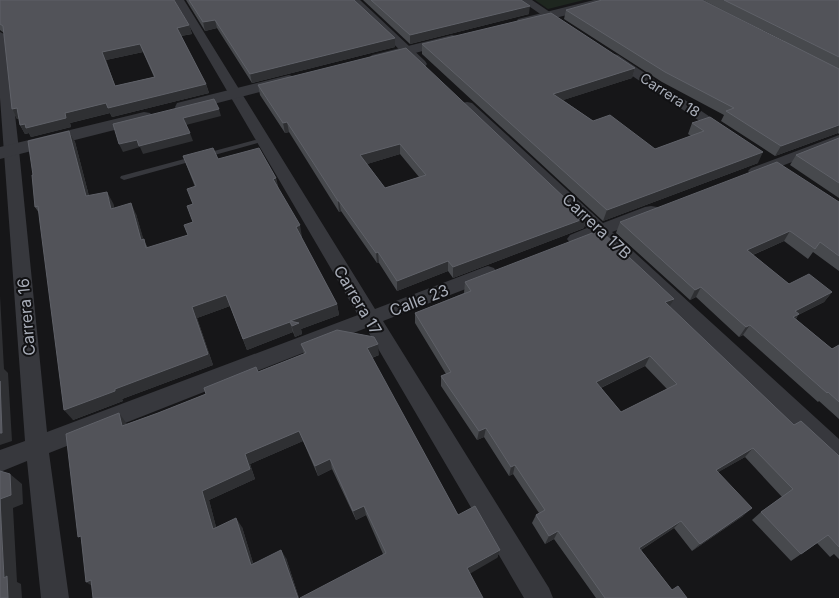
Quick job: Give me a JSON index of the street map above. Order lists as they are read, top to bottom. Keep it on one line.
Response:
{"streets":{"street":["Carrera 18","Carrera 17B","Carrera 17","Calle 23","Carrera 16"]},"crossings":[["Carrera 17","Calle 23"],["Calle 23","Carrera 16"]]}
